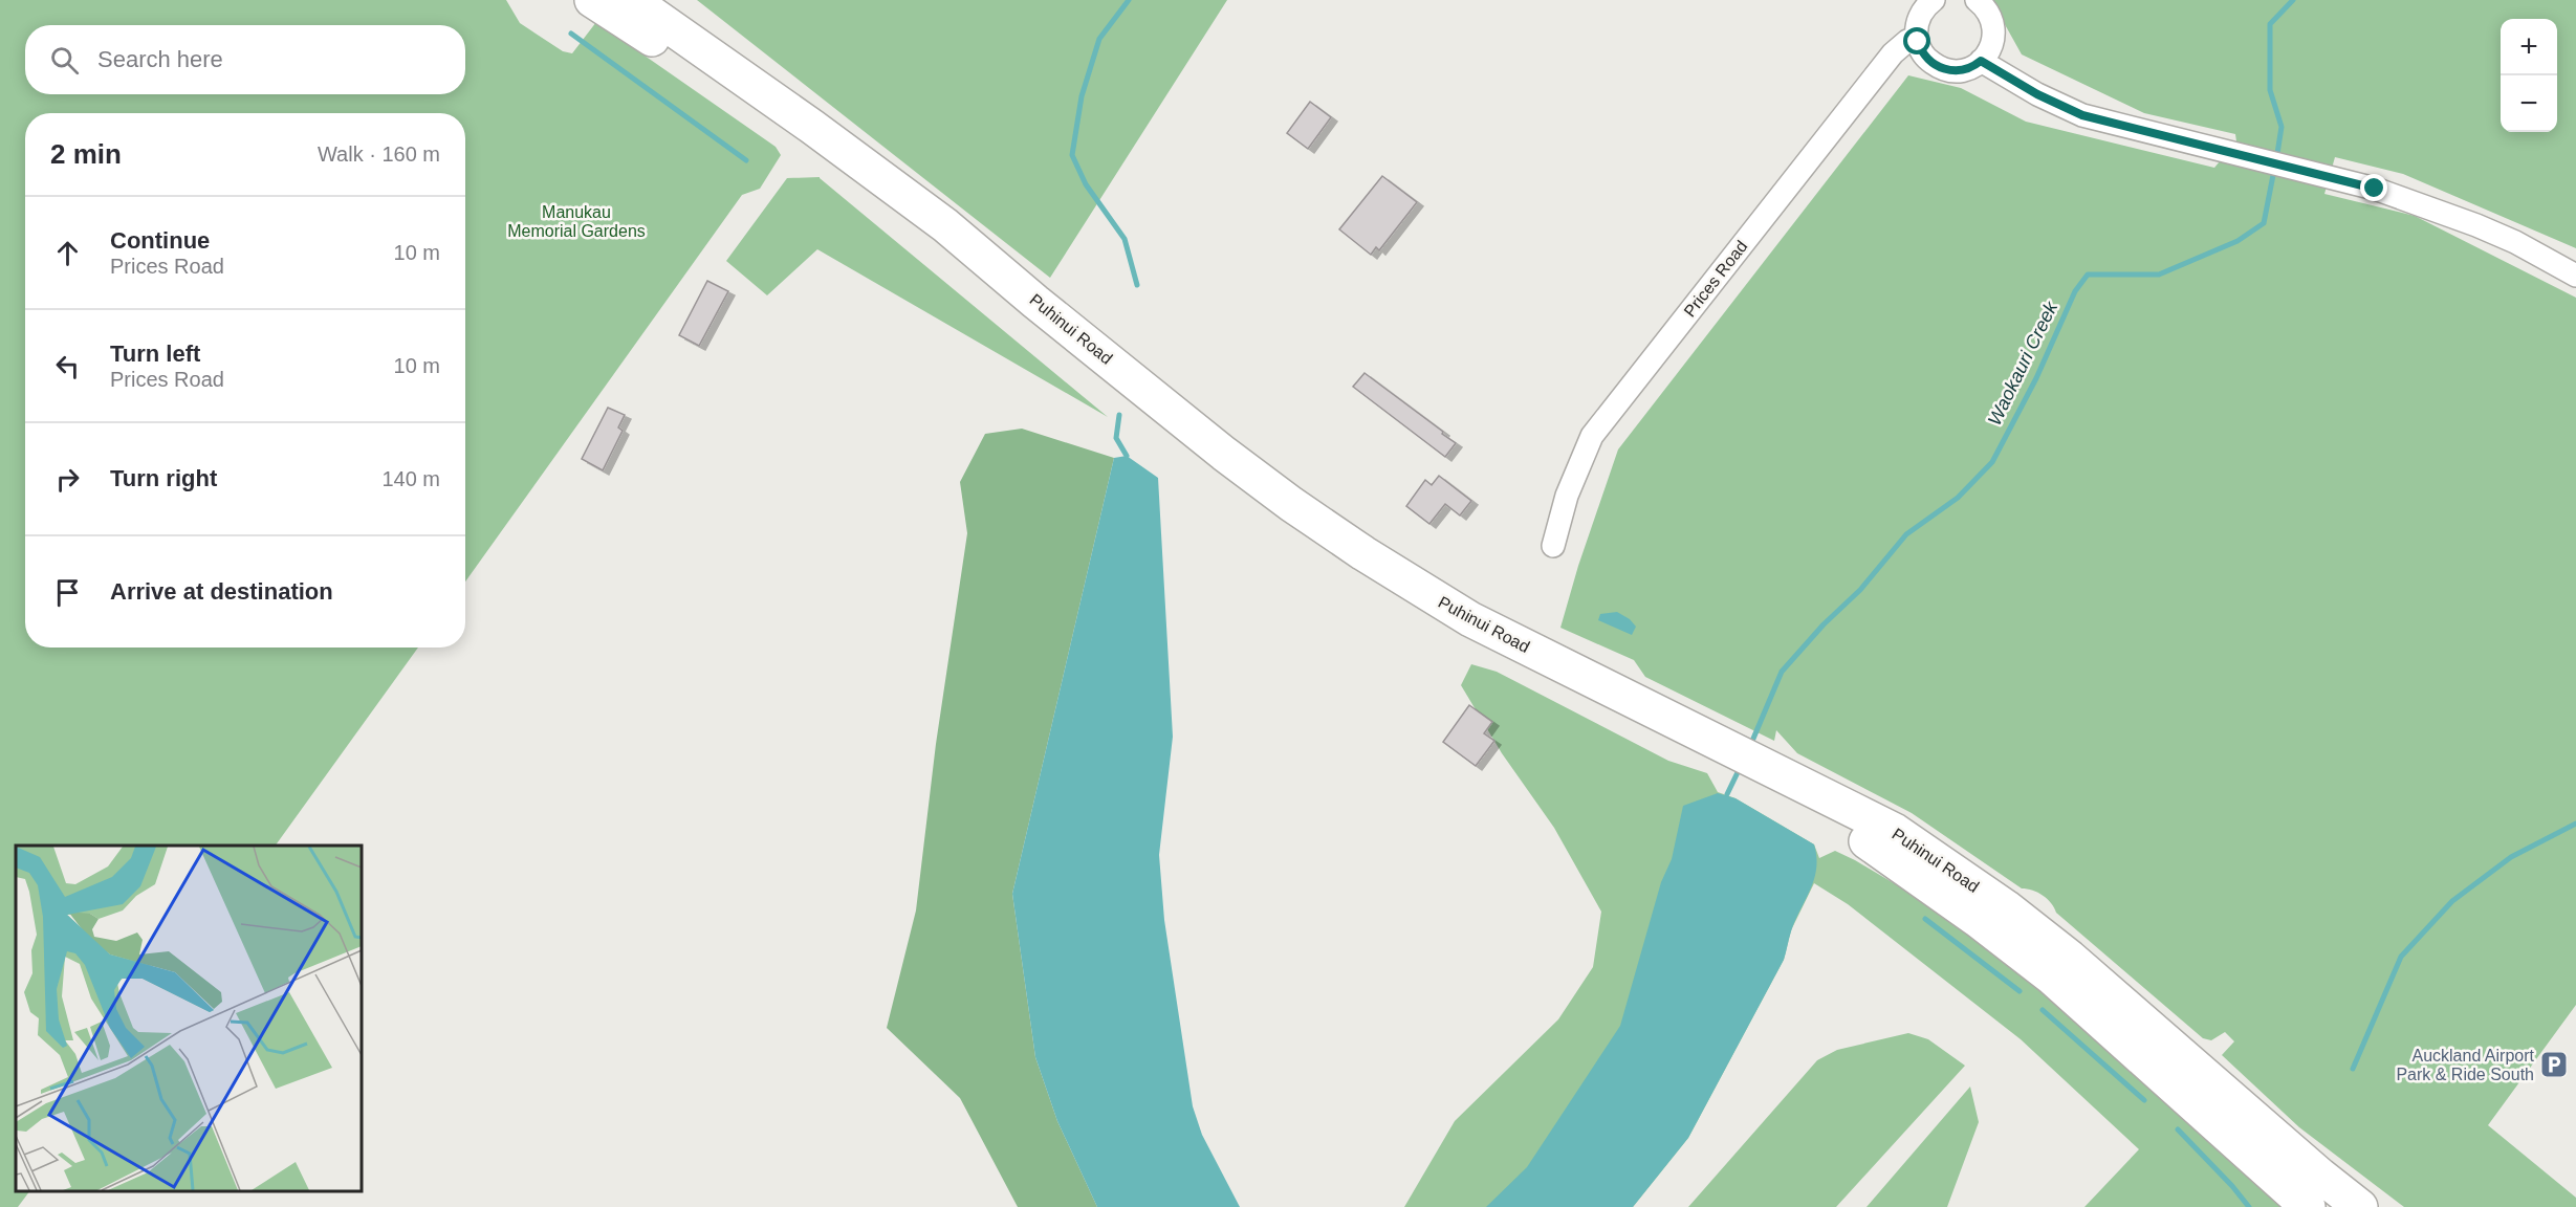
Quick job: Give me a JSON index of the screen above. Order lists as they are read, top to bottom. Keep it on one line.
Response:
{"streets":{"highway":["Puhinui Road"],"street":["Prices Road"]},"water":["Waokauri Creek"],"parks":["Manukau Memorial Gardens"],"places":{"parking":["Auckland Airport Park & Ride South"]},"page":{"map_buttons":["+","−"],"search":"Search here","heading":["2 min","Walk · 160 m"],"list":[["Continue","Prices Road","10 m"],["Turn left","Prices Road","10 m"],["Turn right","140 m"],"Arrive at destination"]}}
